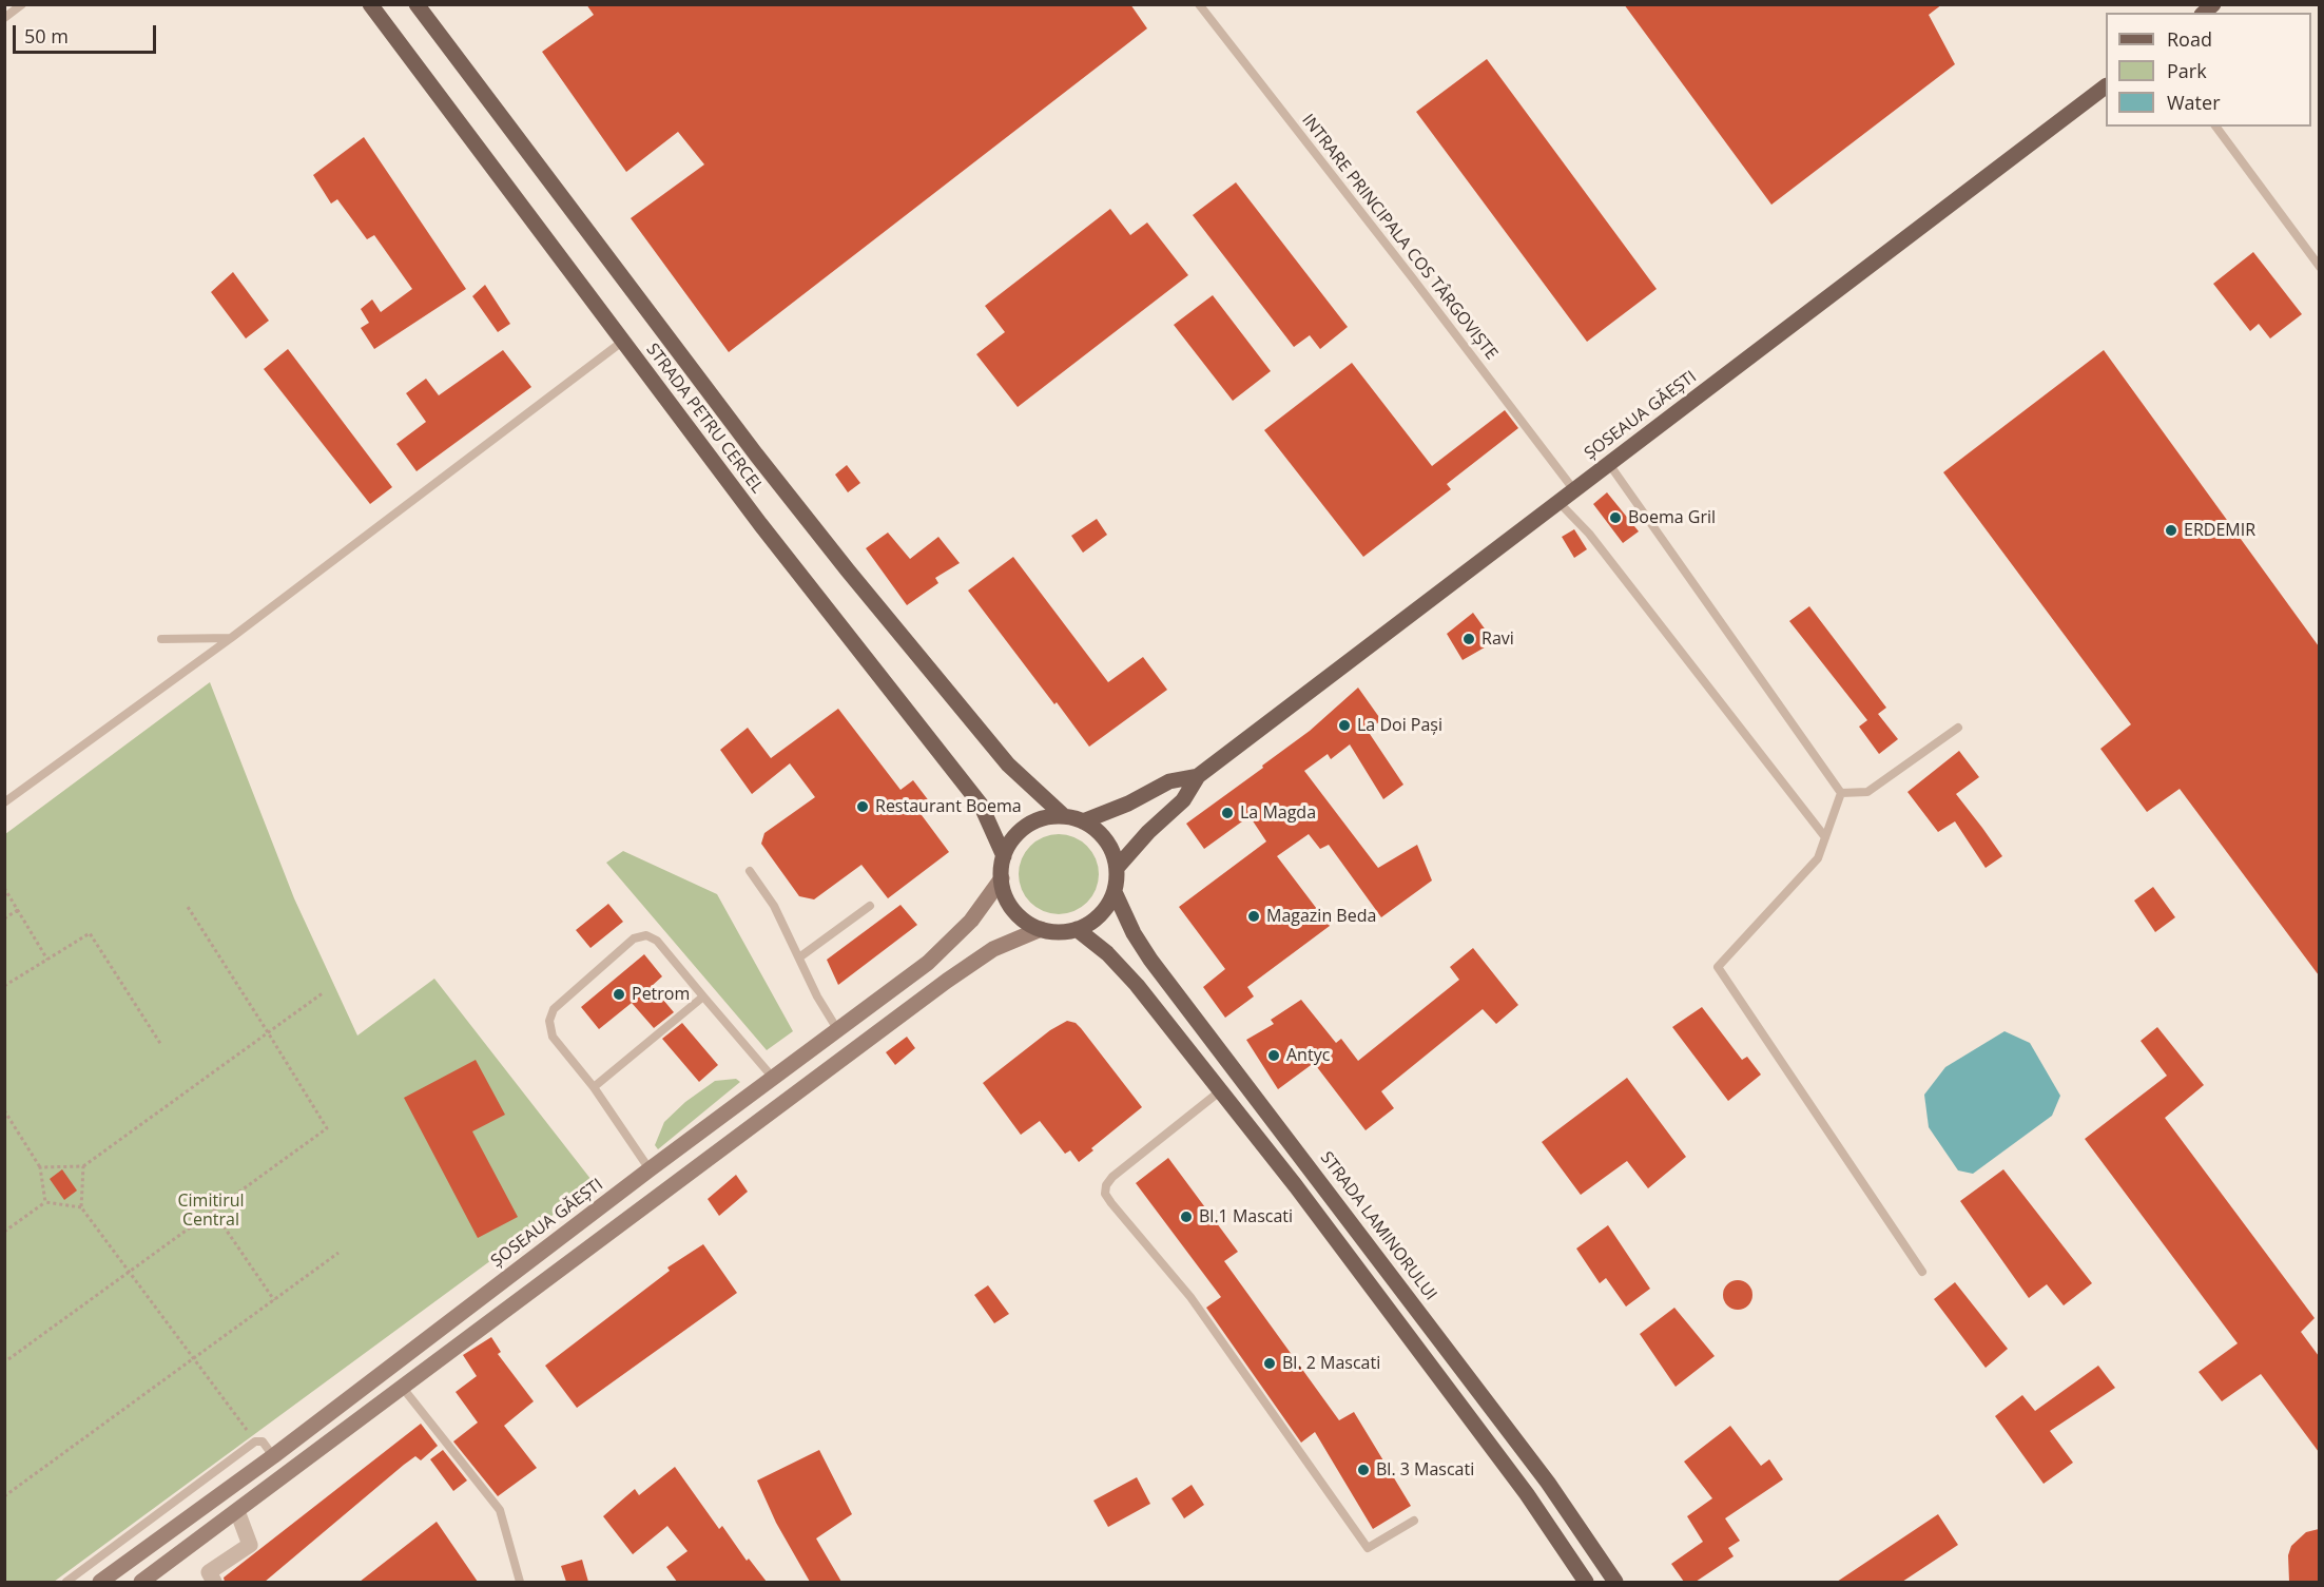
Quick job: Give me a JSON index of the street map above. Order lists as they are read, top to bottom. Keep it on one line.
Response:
{"streets":{"main road":["ȘOSEAUA GĂEȘTI","STRADA PETRU CERCEL","STRADA LAMINORULUI"],"lane":["INTRARE PRINCIPALA COS TÂRGOVIȘTE"]},"crossings":[["INTRARE PRINCIPALA COS TÂRGOVIȘTE","ȘOSEAUA GĂEȘTI"],["ȘOSEAUA GĂEȘTI","STRADA PETRU CERCEL"],["ȘOSEAUA GĂEȘTI","STRADA LAMINORULUI"],["STRADA PETRU CERCEL","STRADA LAMINORULUI"]],"parks":["Cimitirul Central"],"places":["Boema Gril","ERDEMIR","Ravi","La Doi Pași","Restaurant Boema","La Magda","Magazin Beda","Petrom","Antyc","Bl.1 Mascati","Bl. 2 Mascati","Bl. 3 Mascati"],"legend":["Road","Park","Water"],"scale_bar":"50 m"}
